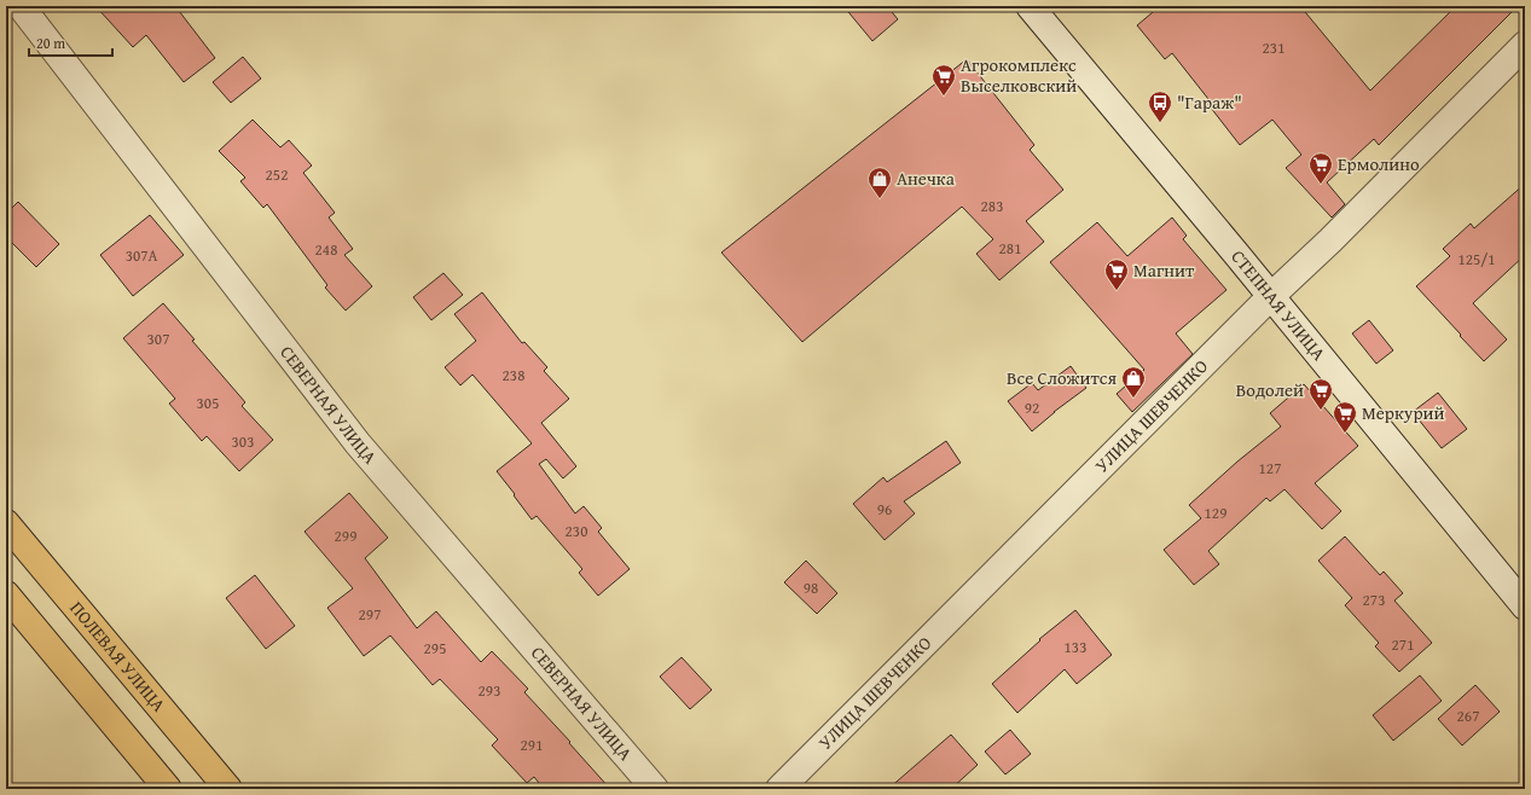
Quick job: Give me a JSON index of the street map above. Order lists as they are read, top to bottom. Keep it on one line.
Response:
{"streets":{"highway":["ПОЛЕВАЯ УЛИЦА"],"street":["СТЕПНАЯ УЛИЦА","СЕВЕРНАЯ УЛИЦА","УЛИЦА ШЕВЧЕНКО"]},"crossings":[["СТЕПНАЯ УЛИЦА","УЛИЦА ШЕВЧЕНКО"]],"places":{"supermarket":["Агрокомплекс Выселковский","Ермолино","Магнит","Водолей","Меркурий"],"bus stop":["\"Гараж\""],"shop":["Анечка","Все Сложится"]},"house_numbers":["231","252","283","281","248","307А","125/1","307","238","305","92","303","127","96","129","230","299","98","273","297","271","133","295","293","267","291"],"scale_bar":"20 m"}
